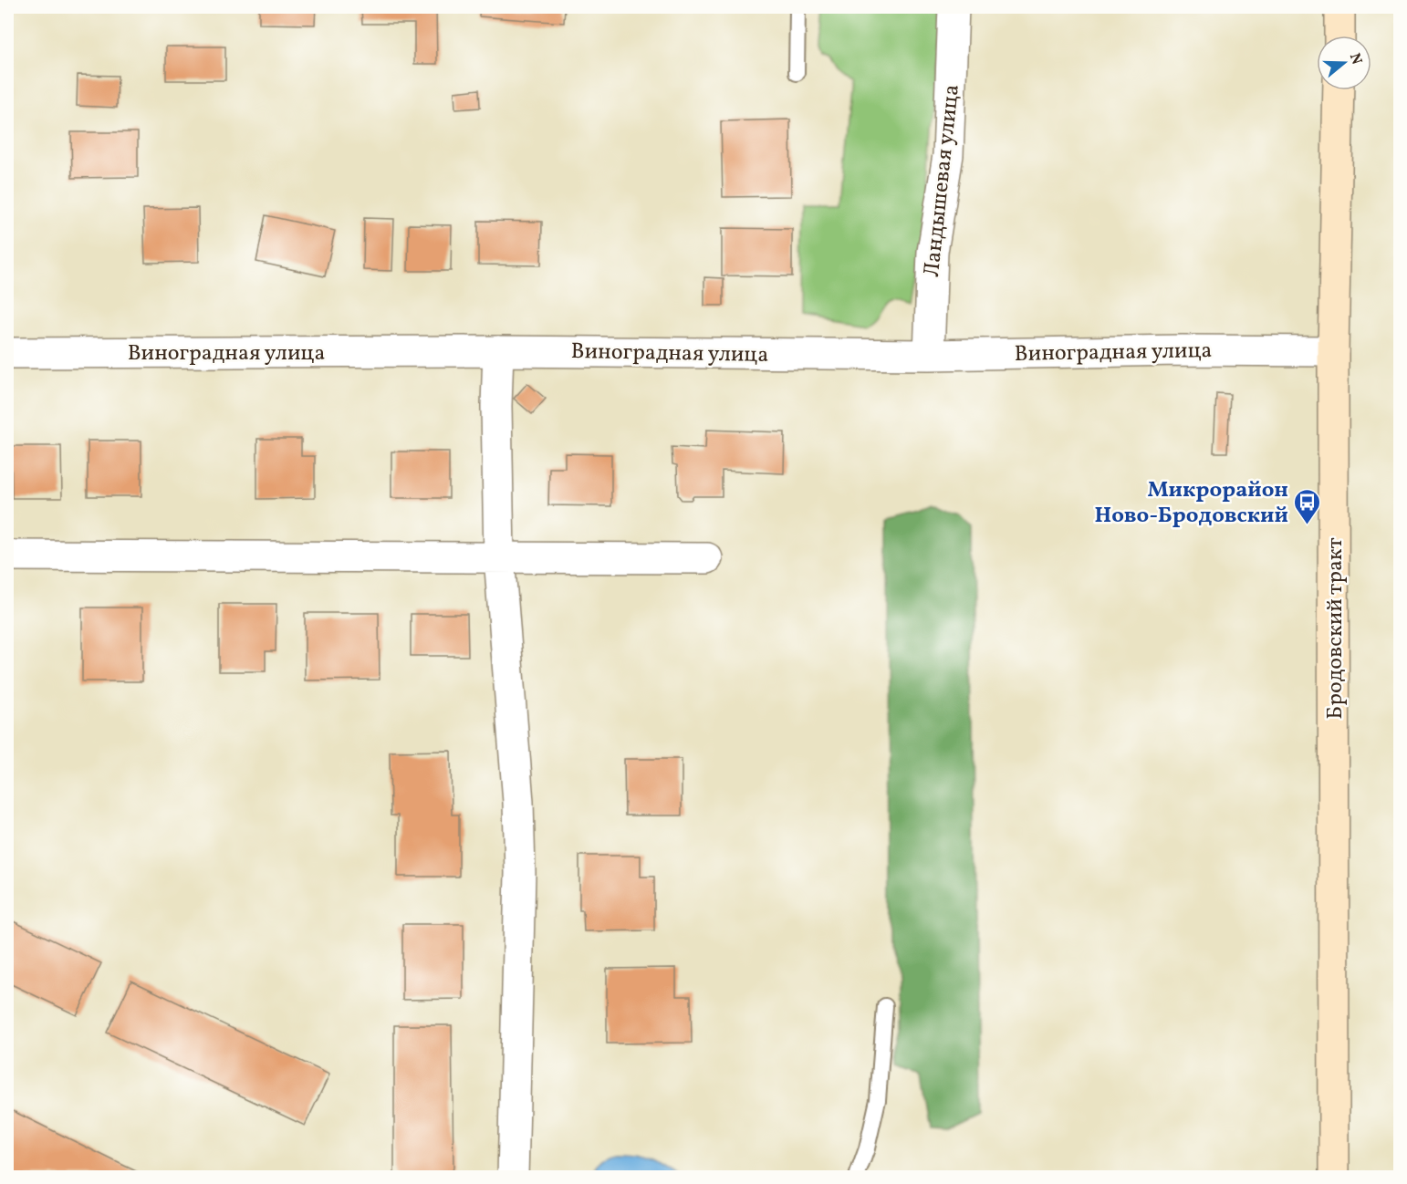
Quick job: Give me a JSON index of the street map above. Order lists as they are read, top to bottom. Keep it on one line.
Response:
{"streets":{"main road":["Бродовский тракт"],"street":["Ландышевая улица","Виноградная улица"]},"crossings":[["Ландышевая улица","Виноградная улица"],["Виноградная улица","Бродовский тракт"]],"places":{"bus stop":["Микрорайон Ново-Бродовский"]},"north":"right"}
